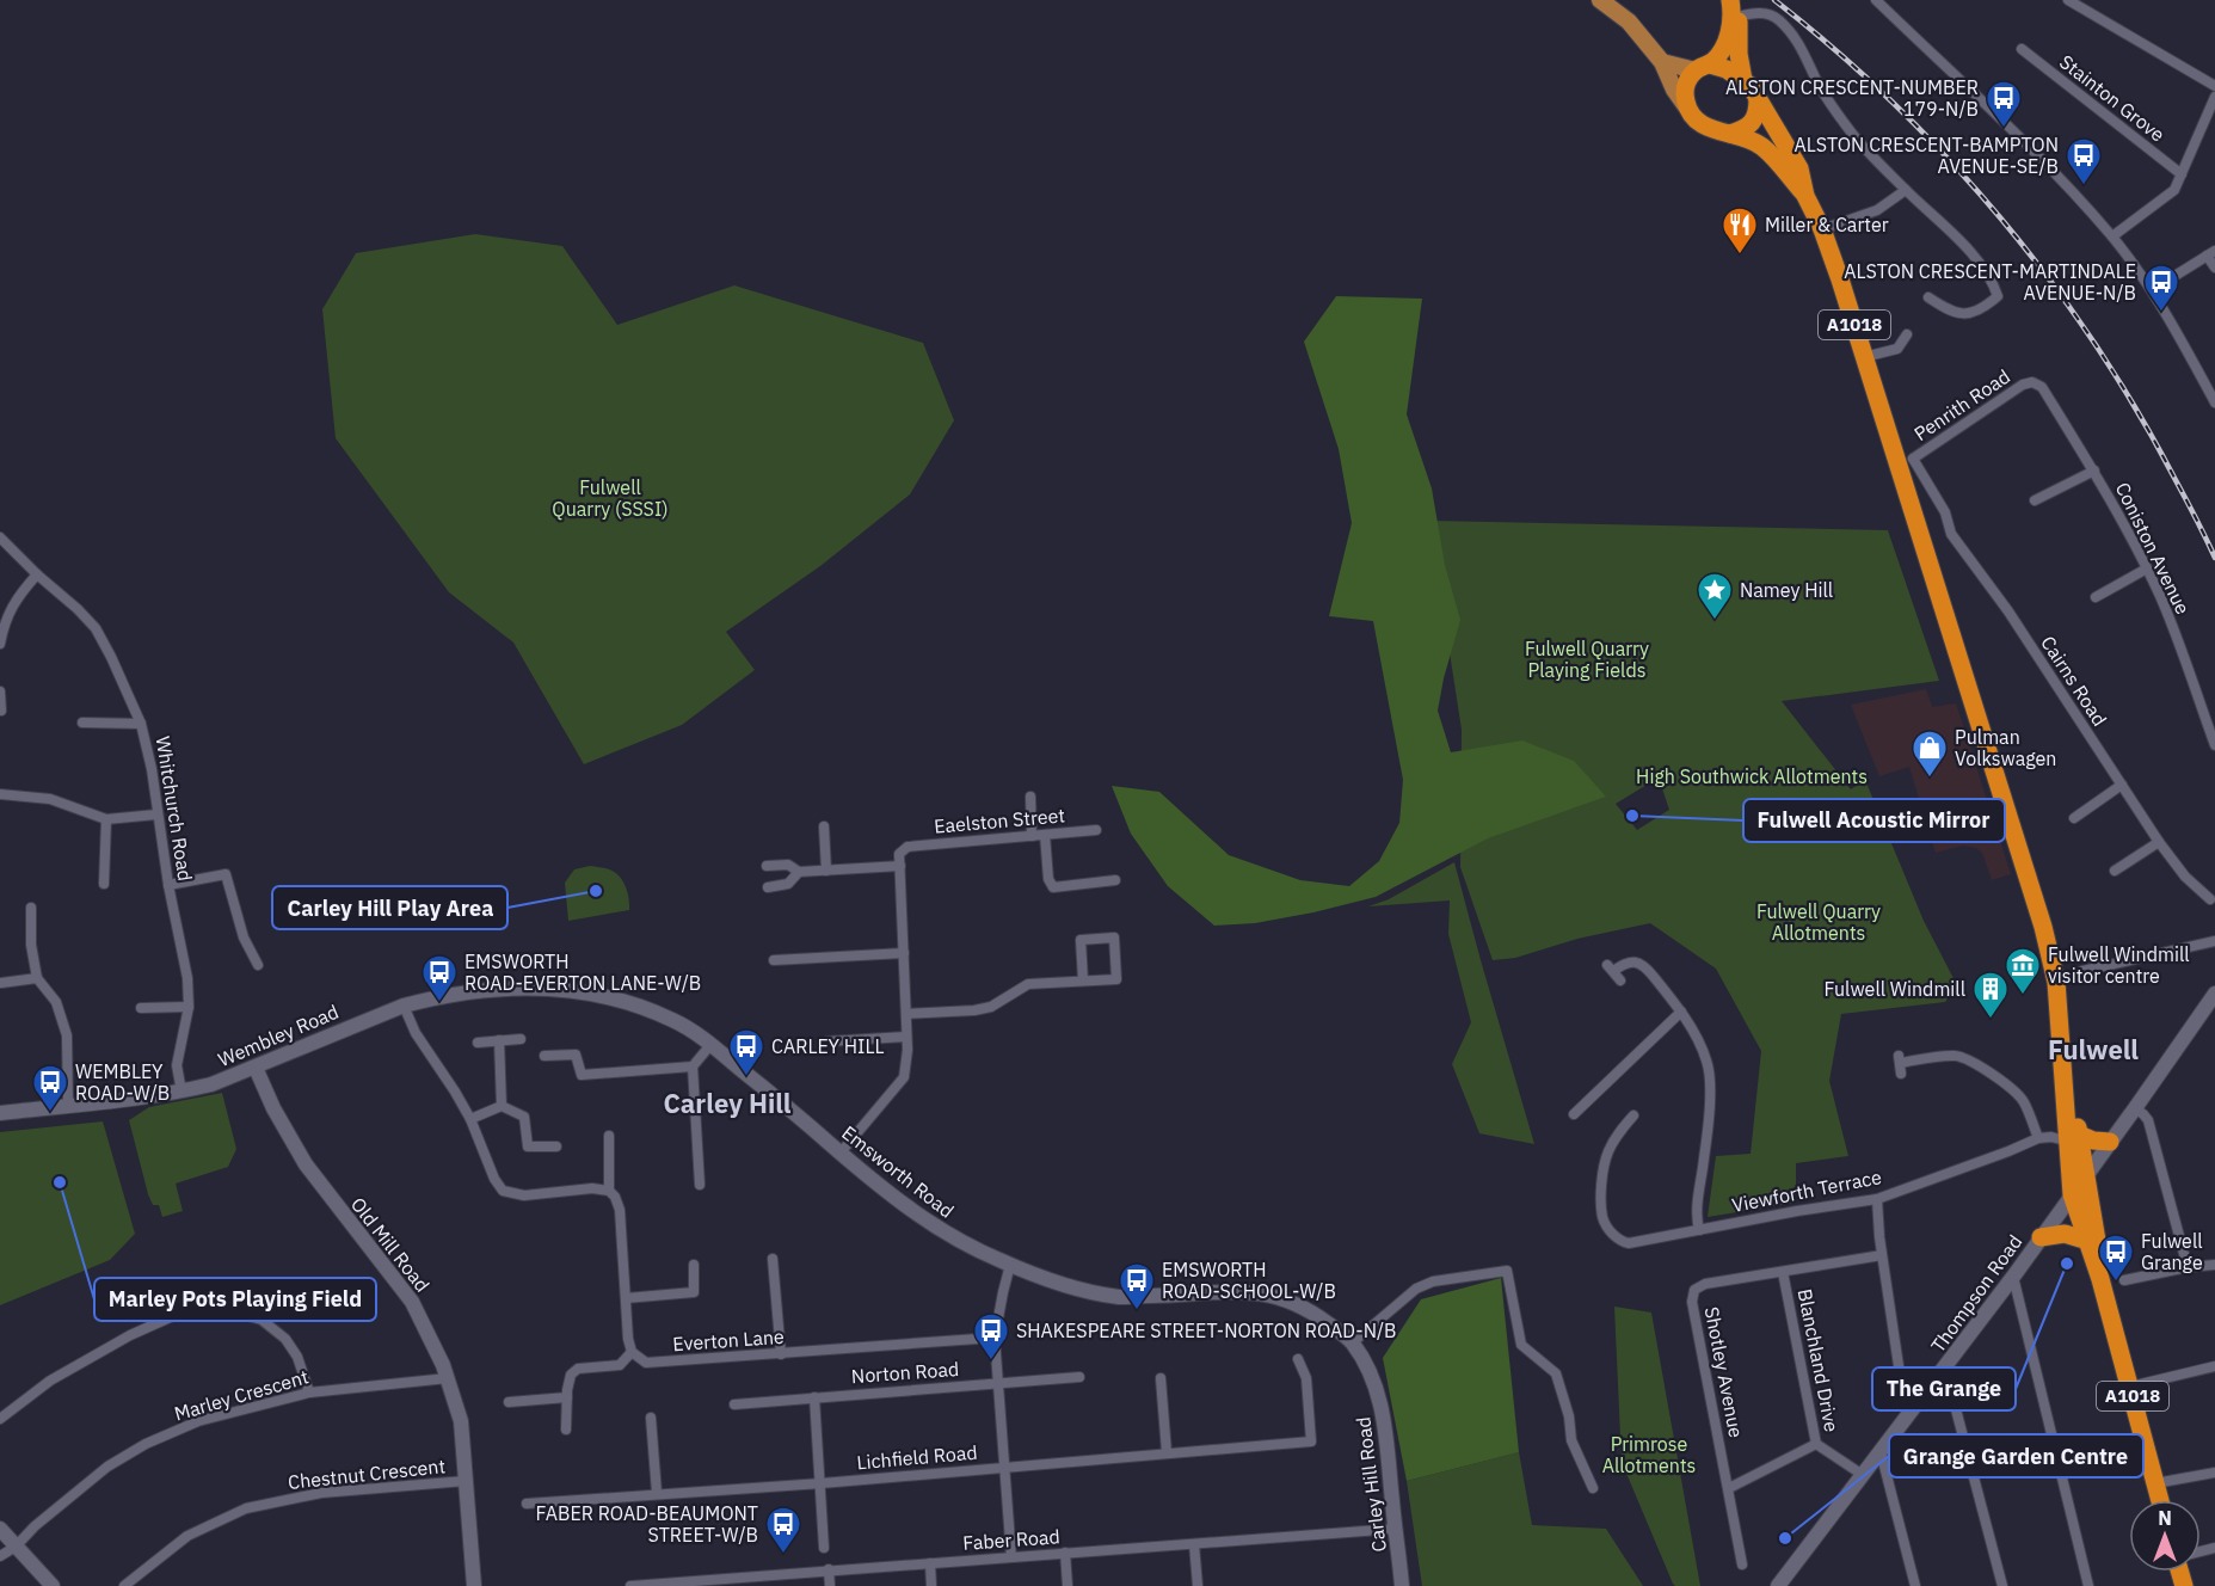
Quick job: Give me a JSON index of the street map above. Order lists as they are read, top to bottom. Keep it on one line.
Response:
{"streets":{"highway":["A1018"],"street":["Stainton Grove","Penrith Road","Coniston Avenue","Cairns Road","Whitchurch Road","Eaelston Street","Wembley Road","Emsworth Road","Viewforth Terrace","Old Mill Road","Thompson Road","Everton Lane","Blanchland Drive","Norton Road","Shotley Avenue","Marley Crescent","Lichfield Road","Chestnut Crescent","Carley Hill Road","Faber Road"]},"crossings":[["A1018","Penrith Road"],["A1018","Cairns Road"],["A1018","Thompson Road"],["Penrith Road","Coniston Avenue"],["Penrith Road","Cairns Road"],["Whitchurch Road","Wembley Road"],["Wembley Road","Emsworth Road"],["Wembley Road","Old Mill Road"],["Emsworth Road","Carley Hill Road"],["Old Mill Road","Marley Crescent"],["Old Mill Road","Chestnut Crescent"],["Thompson Road","Blanchland Drive"],["Blanchland Drive","Shotley Avenue"],["Carley Hill Road","Faber Road"]],"districts":["Fulwell","Carley Hill"],"parks":["Fulwell Quarry (SSSI)","Fulwell Quarry Playing Fields","High Southwick Allotments","Fulwell Quarry Allotments","Primrose Allotments"],"places":{"bus stop":["ALSTON CRESCENT-NUMBER 179-N/B","ALSTON CRESCENT-BAMPTON AVENUE-SE/B","ALSTON CRESCENT-MARTINDALE AVENUE-N/B","EMSWORTH ROAD-EVERTON LANE-W/B","CARLEY HILL","WEMBLEY ROAD-W/B","Fulwell Grange","EMSWORTH ROAD-SCHOOL-W/B","SHAKESPEARE STREET-NORTON ROAD-N/B","FABER ROAD-BEAUMONT STREET-W/B"],"restaurant":["Miller & Carter"],"place":["Namey Hill"],"shop":["Pulman Volkswagen"],"other":["Fulwell Acoustic Mirror","Carley Hill Play Area","Marley Pots Playing Field","The Grange","Grange Garden Centre"],"museum":["Fulwell Windmill visitor centre"],"building":["Fulwell Windmill"]},"north":"top"}
